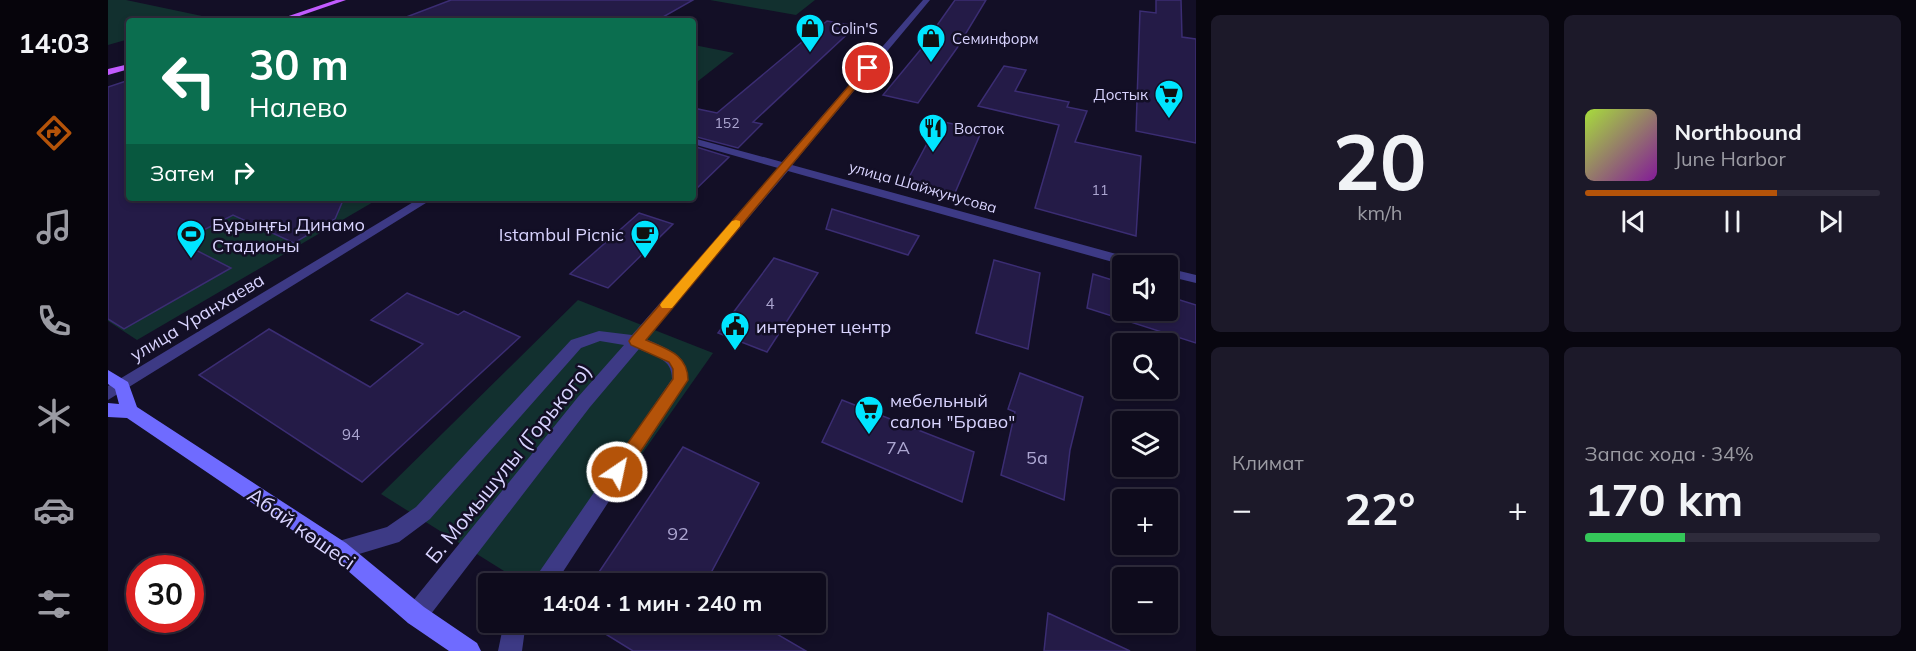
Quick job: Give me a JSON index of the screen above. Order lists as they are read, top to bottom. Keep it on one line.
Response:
{"streets":{"main road":["Абай көшесі"],"street":["улица Шайжунусова","улица Уранхаева","Б. Момышулы (Горького)"]},"crossings":[["улица Шайжунусова","Б. Момышулы (Горького)"],["Б. Момышулы (Горького)","Абай көшесі"]],"places":{"shop":["Colin'S","Семинформ"],"supermarket":["Достык","мебельный салон \"Браво\""],"restaurant":["Восток"],"sports":["Бұрыңғы Динамо Стадионы"],"cafe":["Istambul Picnic"],"public building":["интернет центр"]},"house_numbers":["152","11","4","94","7А","5а","92"],"page":{"tabs":"14:03","tile":[["20","km/h"],"Климат",["Запас хода · 34%","170 km"]],"turn":["30 m","Налево"],"song":["Northbound","June Harbor"],"then":"Затем","map_buttons":["+","−"],"heat":["−","22°","+"],"limit":"30","trip":"14:04 · 1 мин · 240 m"}}
